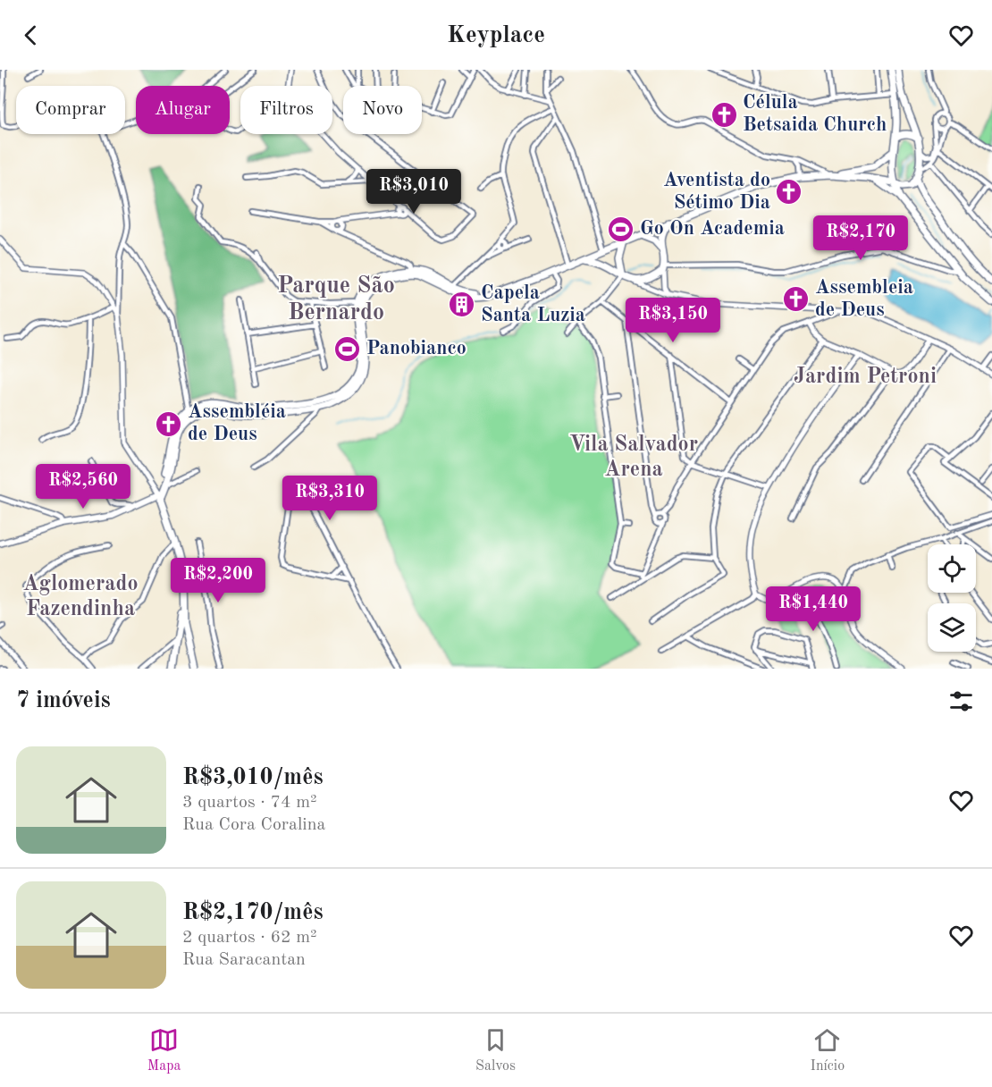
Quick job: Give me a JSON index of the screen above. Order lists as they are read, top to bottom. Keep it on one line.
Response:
{"districts":["Parque São Bernardo","Jardim Petroni","Vila Salvador Arena","Aglomerado Fazendinha"],"places":{"church":["Célula Betsaida Church","Aventista do Sétimo Dia","Assembleia de Deus","Assembléia de Deus"],"sports":["Go On Academia","Panobianco"],"building":["Capela Santa Luzia"]},"page":{"header":"Keyplace","chip":["Comprar","Alugar","Filtros","Novo"],"price":["R$3,010","R$2,170","R$3,150","R$2,560","R$3,310","R$2,200","R$1,440"],"heading":"7 imóveis","list":[{"name":"R$3,010/mês","note":"3 quartos · 74 m² · Rua Cora Coralina"},{"name":"R$2,170/mês","note":"2 quartos · 62 m² · Rua Saracantan"}],"tabs":["Mapa","Salvos","Início"]}}
